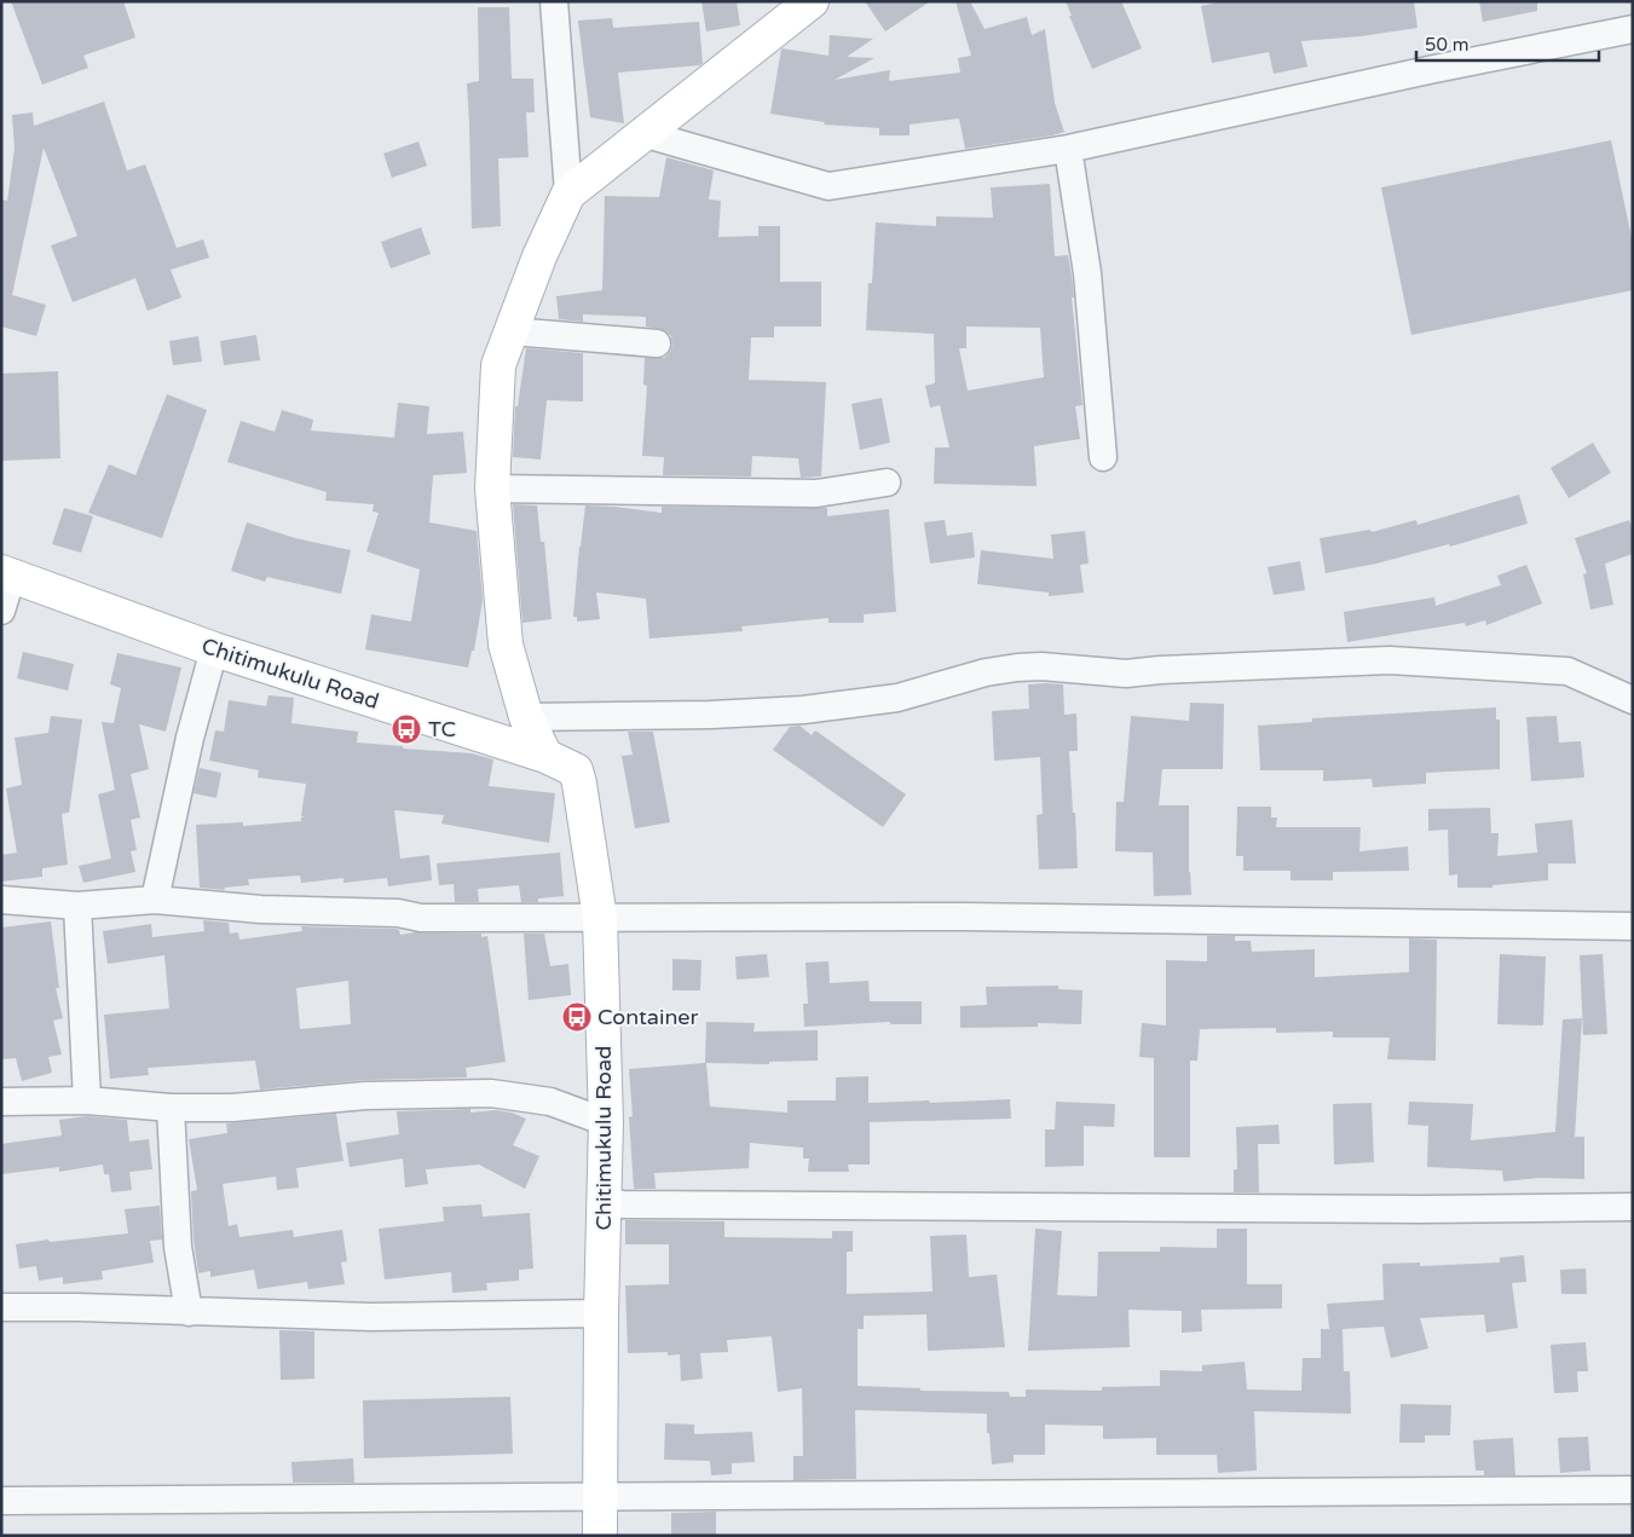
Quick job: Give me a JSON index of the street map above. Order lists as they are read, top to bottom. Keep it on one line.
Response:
{"streets":{"street":["Chitimukulu Road"]},"places":{"bus stop":["TC","Container"]},"scale_bar":"50 m"}
